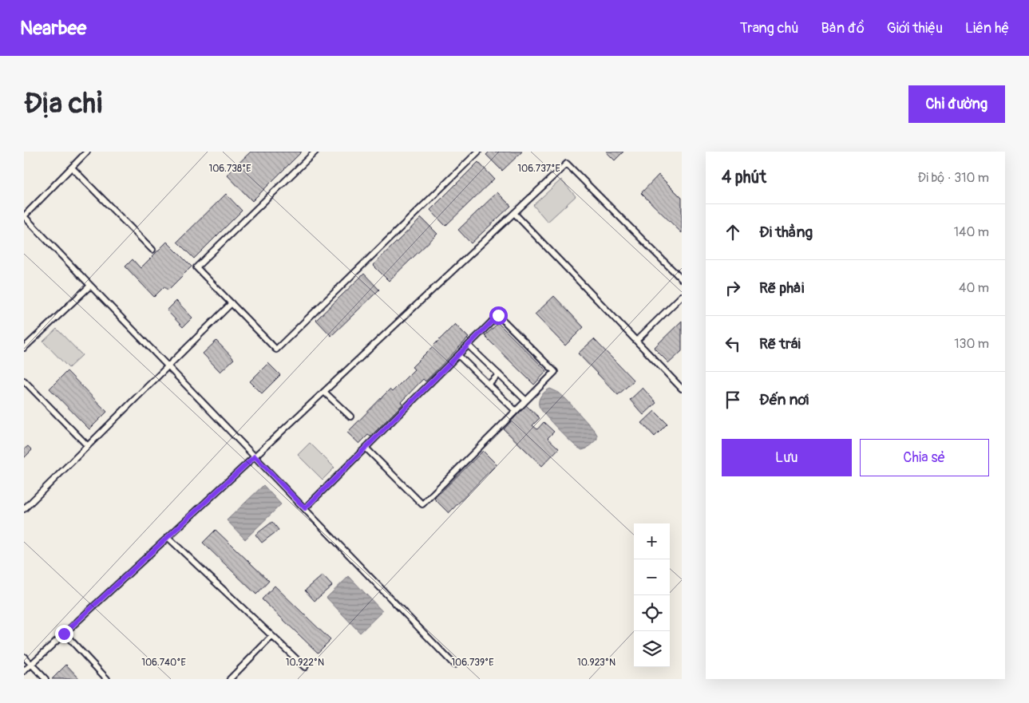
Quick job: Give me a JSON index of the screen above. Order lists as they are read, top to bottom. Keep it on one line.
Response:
{"page":{"header":"Nearbee","nav":["Trang chủ","Bản đồ","Giới thiệu","Liên hệ"],"buttons":["Chỉ đường",["Lưu","Chia sẻ"]],"title":"Địa chỉ","heading":["4 phút","Đi bộ · 310 m"],"list":[["Đi thẳng","140 m"],["Rẽ phải","40 m"],["Rẽ trái","130 m"],"Đến nơi"],"map_buttons":["+","−"]},"coordinates":["106.738°E","106.737°E","10.922°N","10.923°N","106.740°E","106.739°E"]}
